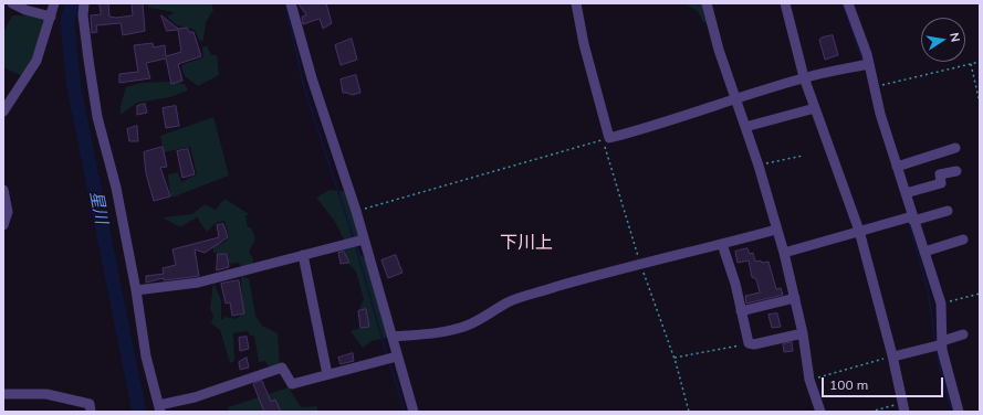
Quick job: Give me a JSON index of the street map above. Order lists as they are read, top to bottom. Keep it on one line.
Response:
{"districts":["下川上"],"water":["星川"],"scale_bar":"100 m","north":"right"}
